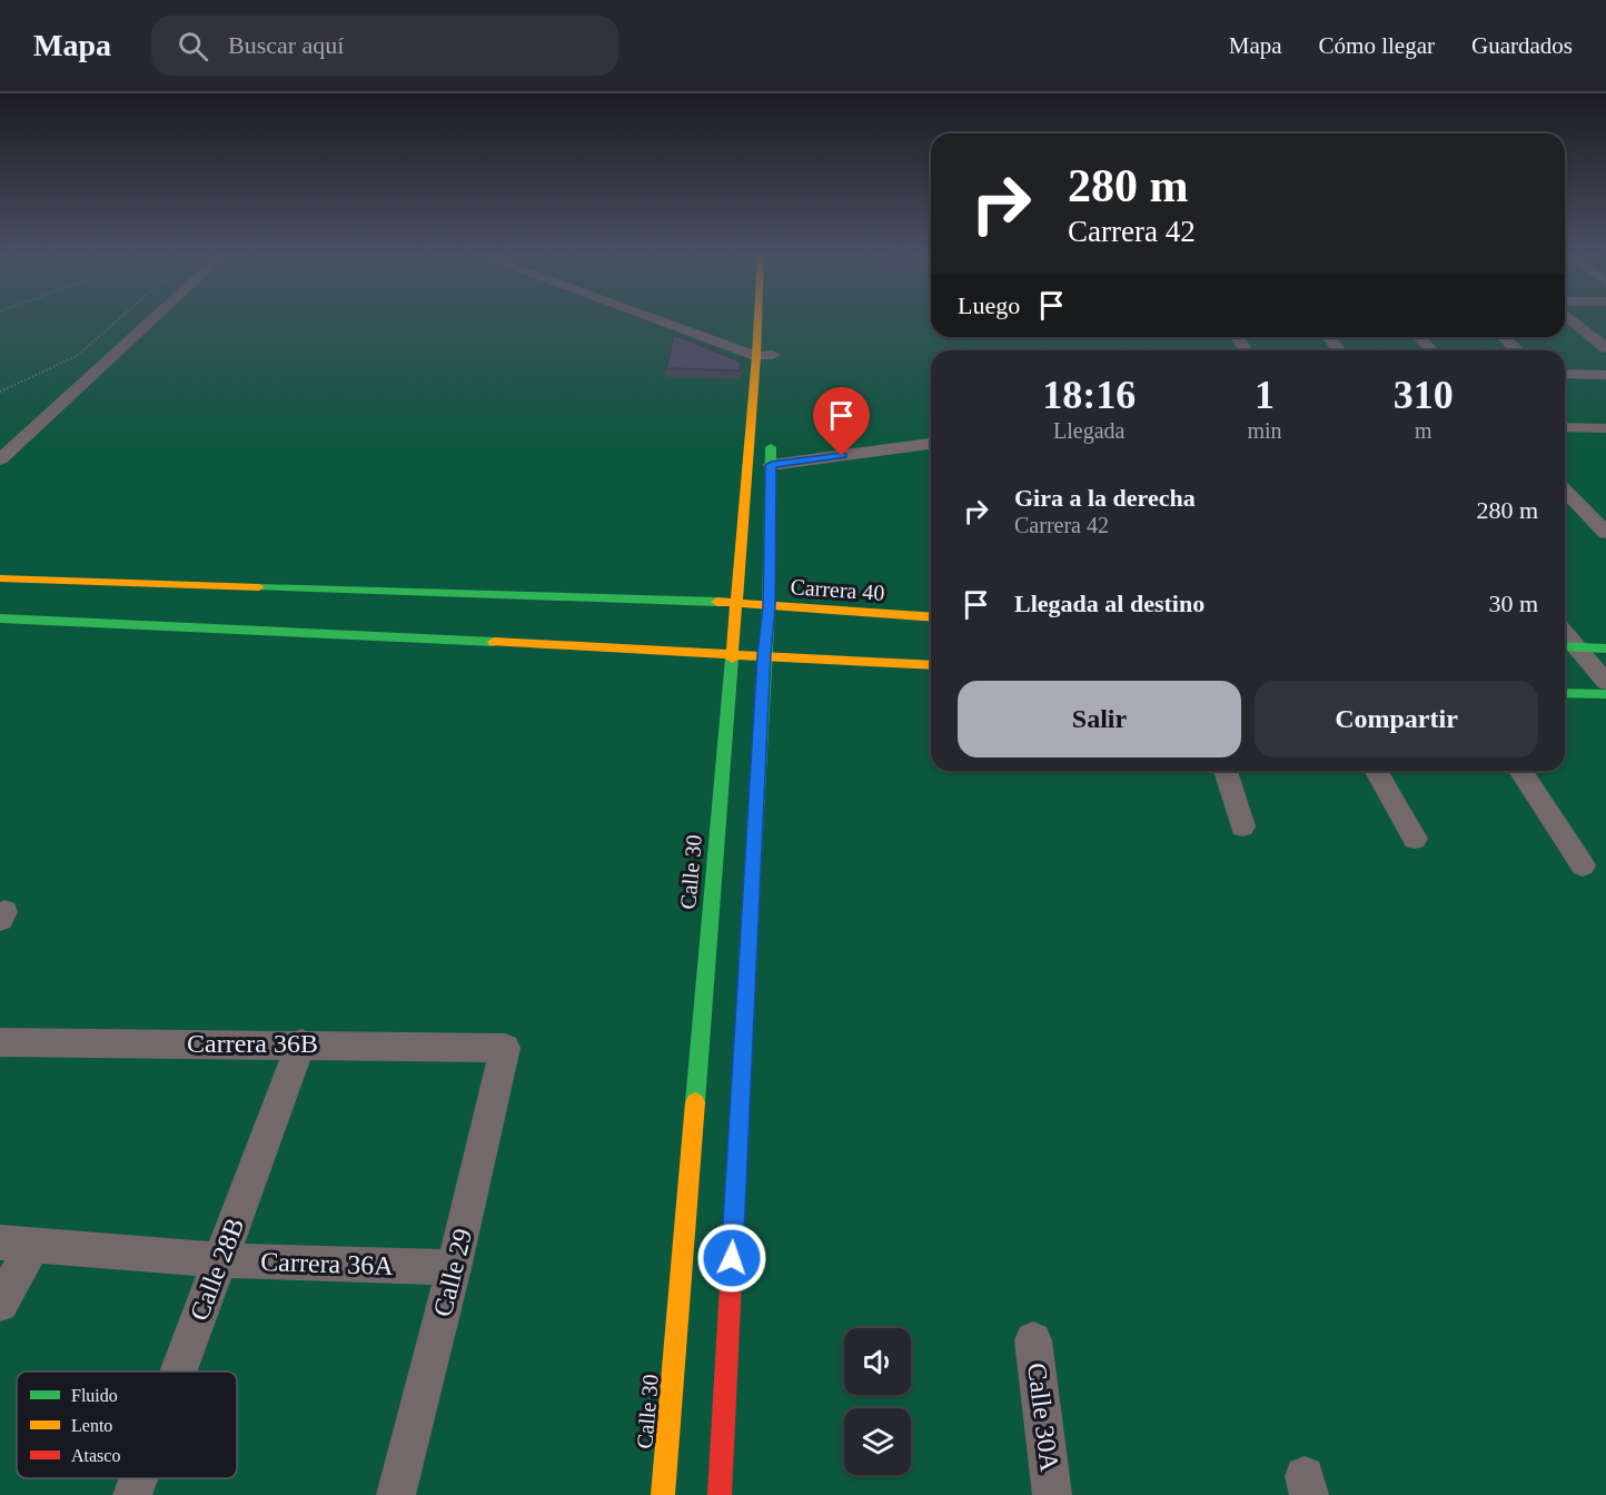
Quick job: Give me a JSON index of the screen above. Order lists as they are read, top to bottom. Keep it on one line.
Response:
{"streets":{"main road":["Carrera 40","Calle 30"],"street":["Carrera 36B","Carrera 36A","Calle 28B","Calle 29","Calle 30A"]},"crossings":[["Carrera 40","Calle 30"],["Carrera 36B","Calle 28B"],["Carrera 36B","Calle 29"],["Carrera 36A","Calle 28B"],["Carrera 36A","Calle 29"]],"legend":["Fluido","Lento","Atasco"],"page":{"header":"Mapa","search":"Buscar aquí","nav":["Mapa","Cómo llegar","Guardados"],"turn":["280 m","Carrera 42"],"then":"Luego","eta":["18:16","Llegada","1","min","310","m"],"list":[{"name":"Gira a la derecha","note":"Carrera 42","value":"280 m"},{"name":"Llegada al destino","value":"30 m"}],"buttons":["Salir","Compartir"]}}
